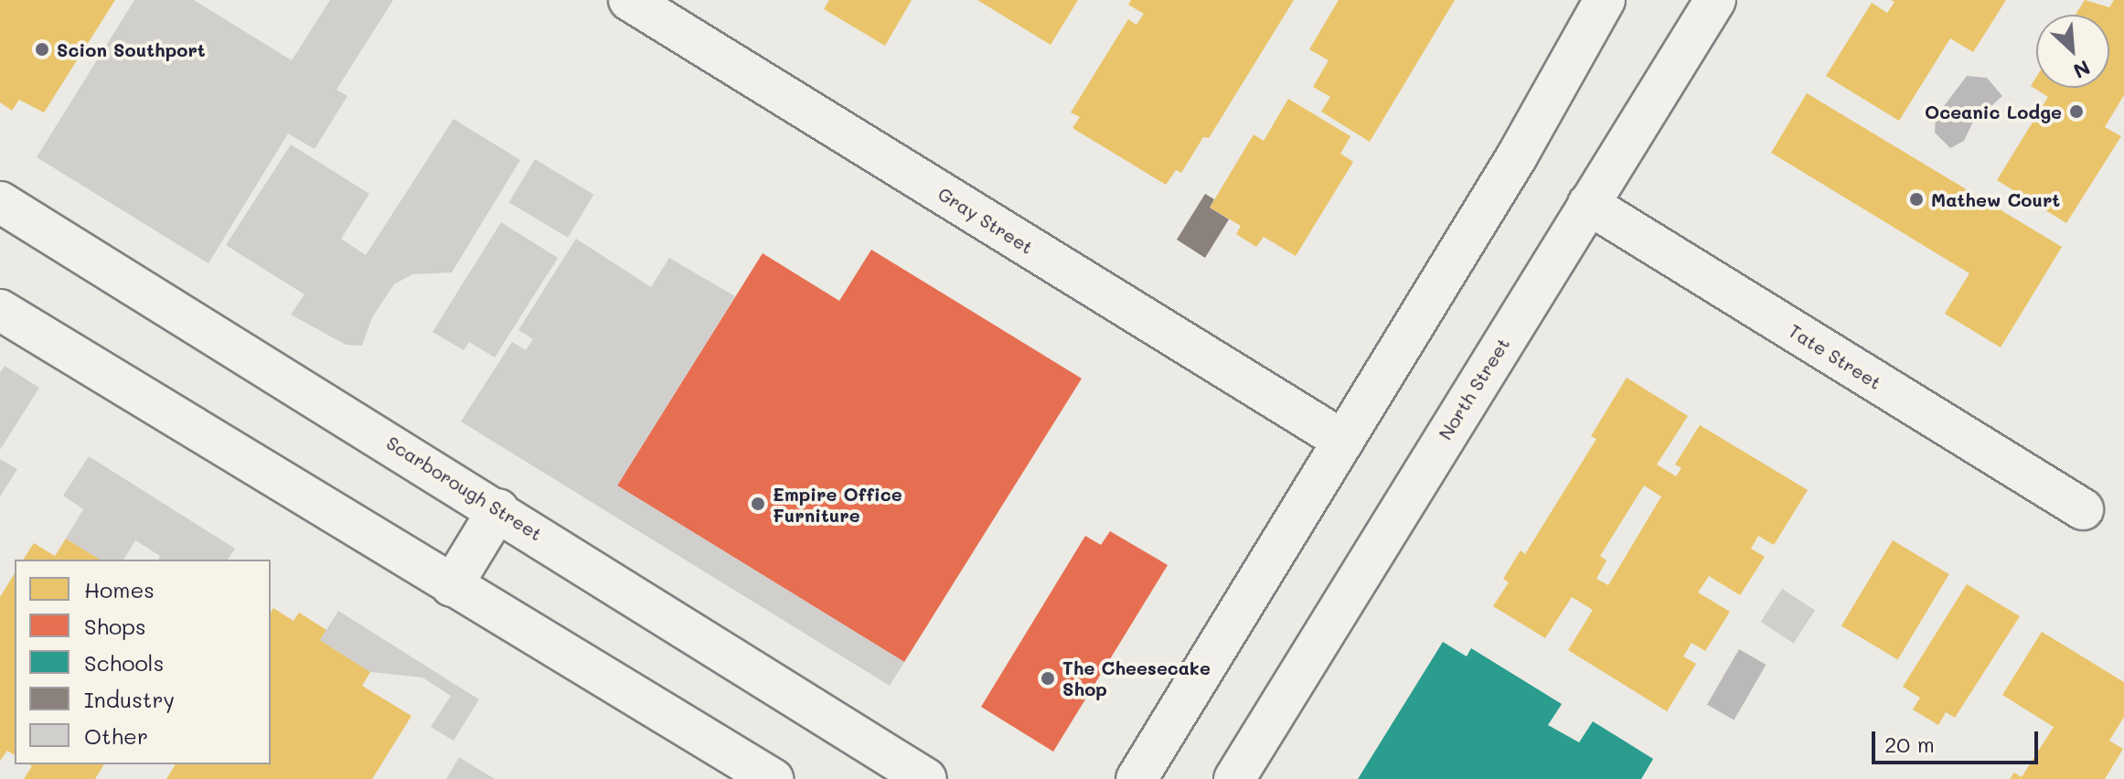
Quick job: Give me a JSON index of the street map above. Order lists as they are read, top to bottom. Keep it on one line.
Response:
{"streets":{"main road":["Gray Street","Tate Street","North Street","Scarborough Street"]},"crossings":[["Tate Street","North Street"]],"places":["Scion Southport","Oceanic Lodge","Mathew Court","Empire Office Furniture","The Cheesecake Shop"],"legend":["Homes","Shops","Schools","Industry","Other"],"scale_bar":"20 m","north":"bottom right"}
